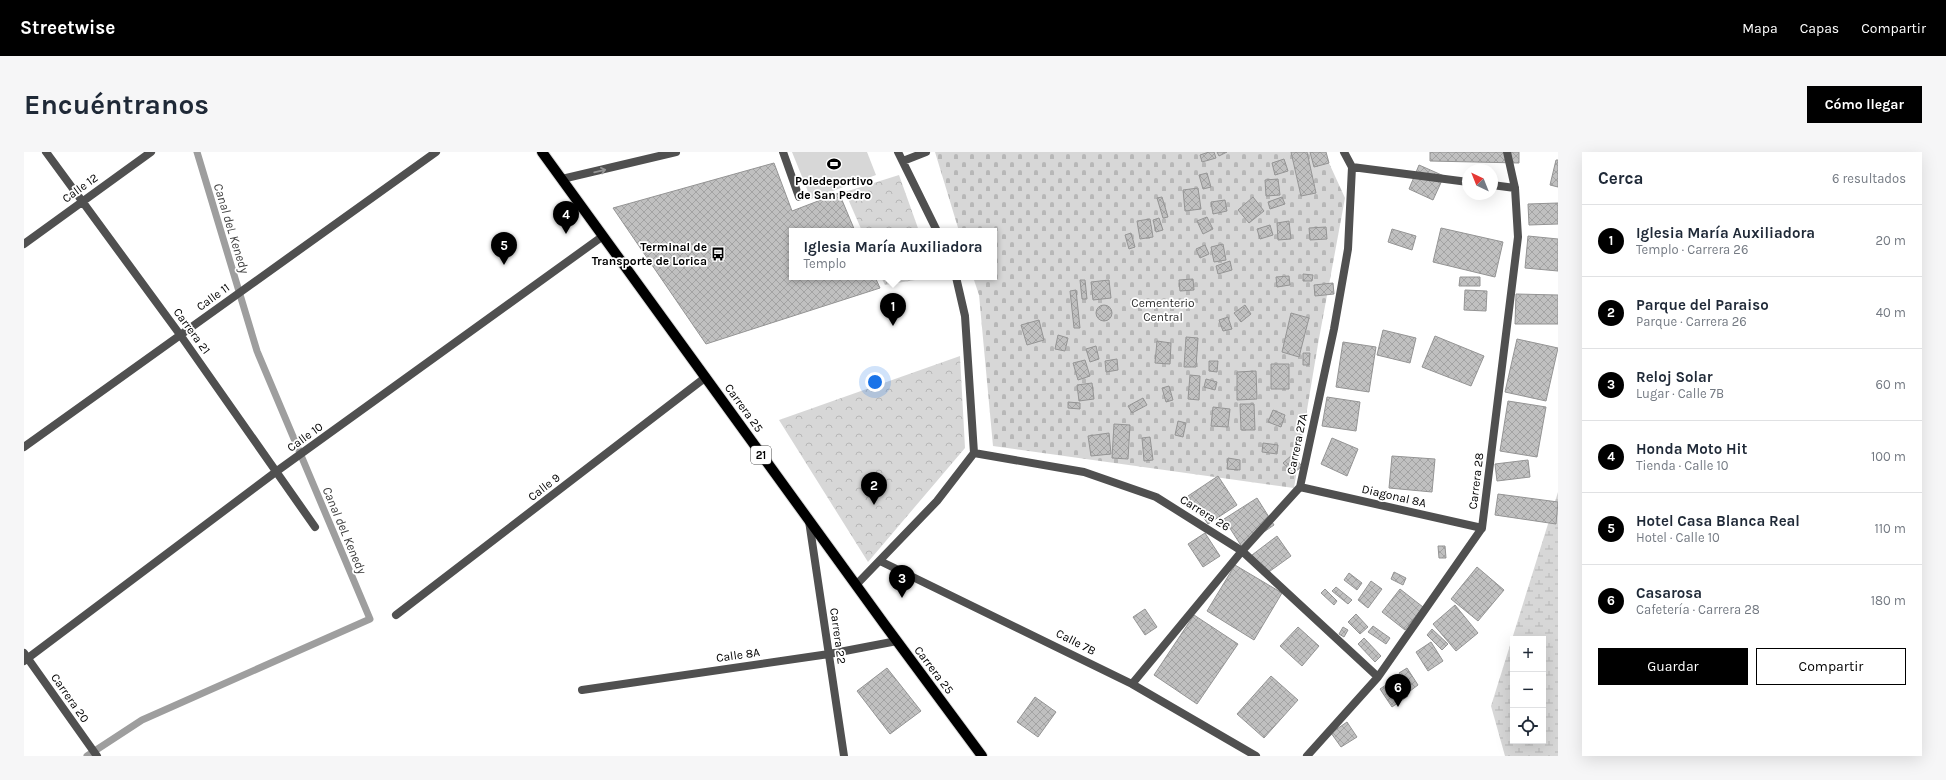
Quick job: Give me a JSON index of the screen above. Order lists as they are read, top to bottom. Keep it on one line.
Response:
{"streets":{"main road":["Carrera 25","21"],"street":["Calle 12","Calle 11","Carrera 21","Calle 10","Carrera 27A","Carrera 28","Calle 9","Diagonal 8A","Carrera 26","Carrera 22","Calle 7B","Calle 8A","Carrera 20"]},"crossings":[["Calle 12","Carrera 21"],["Calle 11","Carrera 21"],["Carrera 21","Calle 10"],["Carrera 25","Calle 10"],["Carrera 25","Calle 9"],["Carrera 25","Carrera 22"],["Carrera 25","Calle 8A"],["Calle 10","Carrera 20"],["Carrera 27A","Diagonal 8A"],["Carrera 27A","Carrera 26"],["Carrera 27A","Calle 7B"],["Carrera 28","Diagonal 8A"],["Carrera 28","Carrera 26"],["Carrera 22","Calle 8A"]],"water":["Canal deL Kenedy"],"parks":["Cementerio Central"],"places":{"sports":["Poledeportivo de San Pedro"],"bus stop":["Terminal de Transporte de Lorica"]},"north":"top left","page":{"header":"Streetwise","nav":["Mapa","Capas","Compartir"],"buttons":["Cómo llegar",["Guardar","Compartir"]],"title":"Encuéntranos","heading":["Cerca","6 resultados"],"pins":["4","5","1","2","3","6"],"list":[{"mark":"1","name":"Iglesia María Auxiliadora","note":"Templo · Carrera 26","value":"20 m"},{"mark":"2","name":"Parque del Paraiso","note":"Parque · Carrera 26","value":"40 m"},{"mark":"3","name":"Reloj Solar","note":"Lugar · Calle 7B","value":"60 m"},{"mark":"4","name":"Honda Moto Hit","note":"Tienda · Calle 10","value":"100 m"},{"mark":"5","name":"Hotel Casa Blanca Real","note":"Hotel · Calle 10","value":"110 m"},{"mark":"6","name":"Casarosa","note":"Cafetería · Carrera 28","value":"180 m"}],"popup":["Iglesia María Auxiliadora","Templo"],"map_buttons":["+","−"]}}
